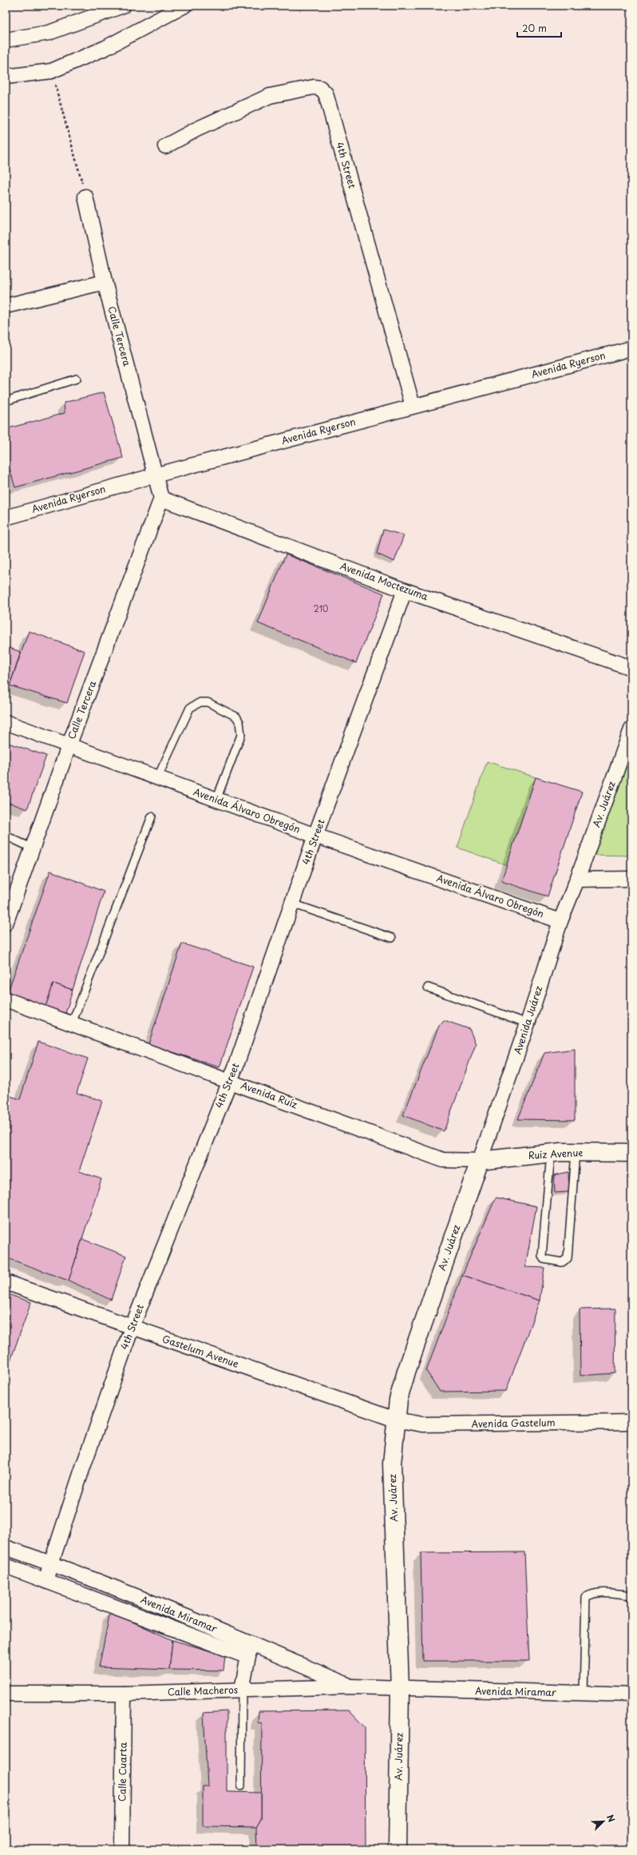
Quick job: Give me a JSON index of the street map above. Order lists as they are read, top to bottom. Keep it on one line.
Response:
{"streets":{"street":["4th Street","Calle Tercera","Avenida Ryerson","Avenida Moctezuma","Av. Juárez","Avenida Álvaro Obregón","Avenida Juárez","Avenida Ruíz","Ruiz Avenue","Gastelum Avenue","Avenida Gastelum","Avenida Miramar","Calle Macheros","Calle Cuarta"]},"crossings":[["4th Street","Avenida Ryerson"],["4th Street","Avenida Moctezuma"],["4th Street","Avenida Álvaro Obregón"],["4th Street","Avenida Ruíz"],["4th Street","Gastelum Avenue"],["4th Street","Avenida Miramar"],["Calle Tercera","Avenida Ryerson"],["Calle Tercera","Avenida Moctezuma"],["Calle Tercera","Avenida Álvaro Obregón"],["Av. Juárez","Avenida Juárez"],["Av. Juárez","Avenida Ruíz"],["Av. Juárez","Ruiz Avenue"],["Av. Juárez","Gastelum Avenue"],["Av. Juárez","Avenida Gastelum"],["Av. Juárez","Avenida Miramar"],["Av. Juárez","Calle Macheros"],["Avenida Álvaro Obregón","Avenida Juárez"],["Avenida Juárez","Avenida Ruíz"],["Avenida Juárez","Ruiz Avenue"],["Avenida Ruíz","Ruiz Avenue"],["Gastelum Avenue","Avenida Gastelum"],["Avenida Miramar","Calle Macheros"],["Calle Macheros","Calle Cuarta"]],"house_numbers":["210"],"scale_bar":"20 m","north":"top right"}
